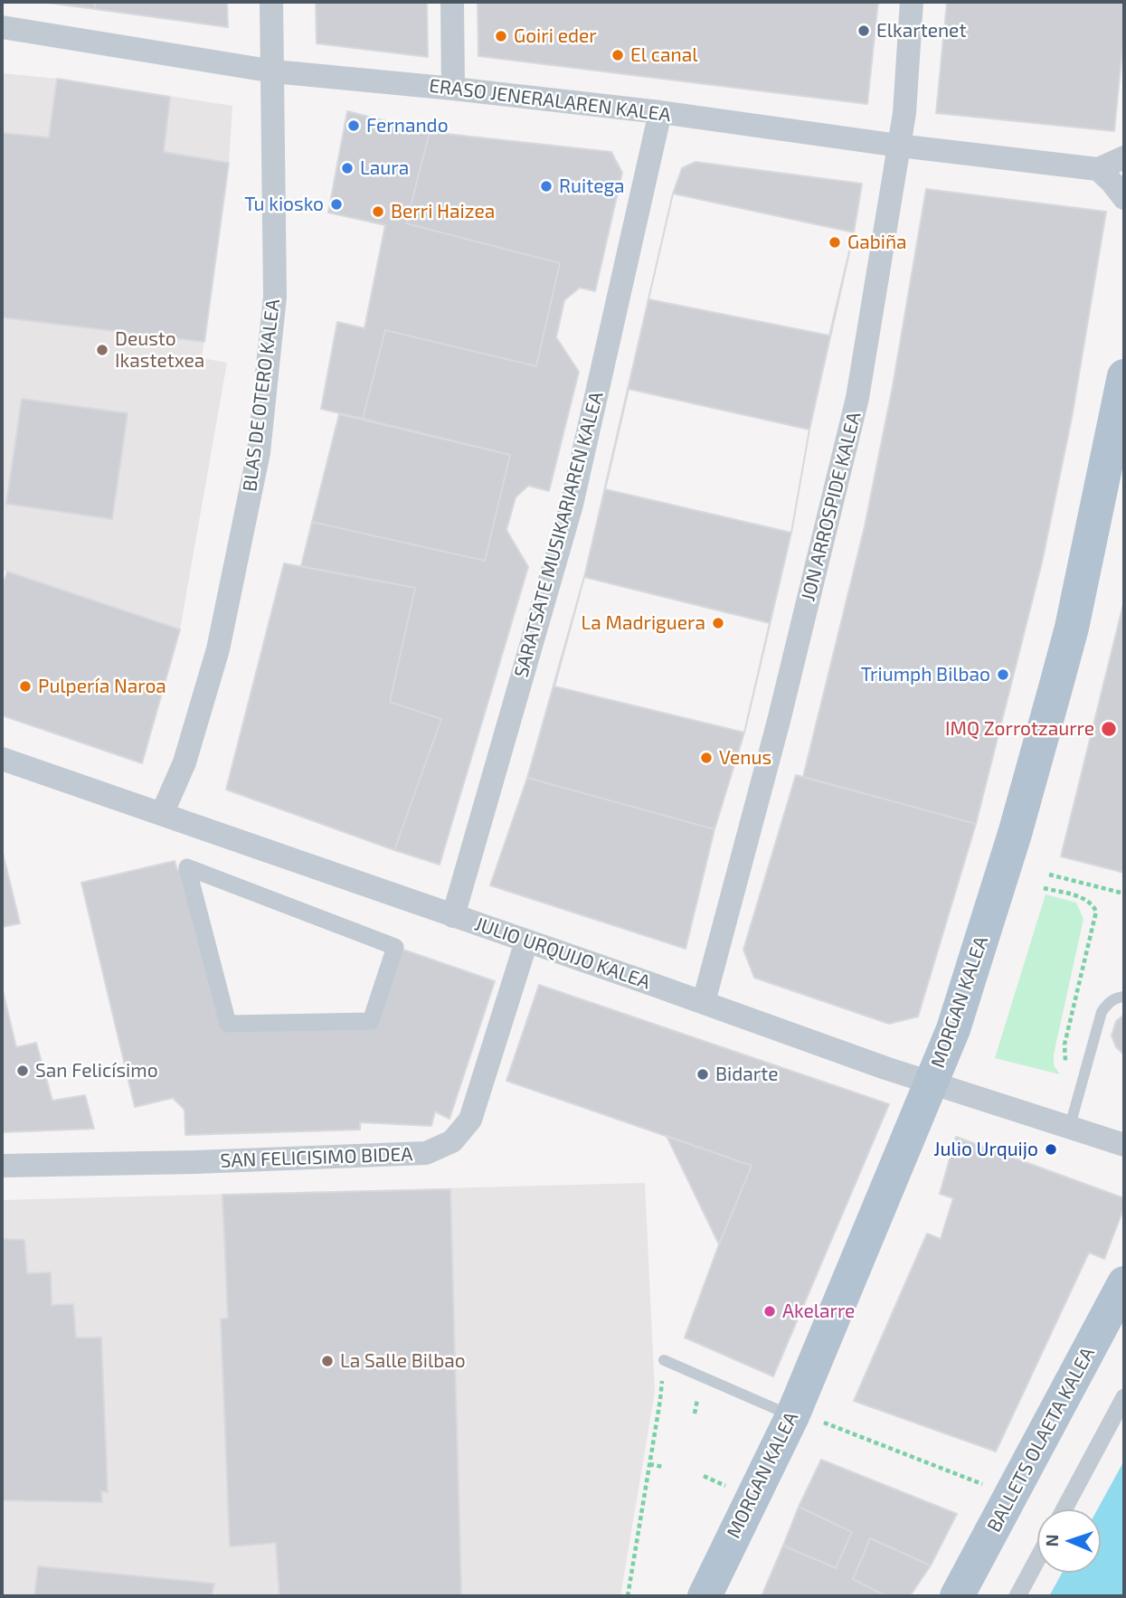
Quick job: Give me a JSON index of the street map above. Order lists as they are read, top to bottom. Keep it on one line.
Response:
{"streets":{"main road":["MORGAN KALEA","BALLETS OLAETA KALEA"],"street":["ERASO JENERALAREN KALEA","BLAS DE OTERO KALEA","JON ARROSPIDE KALEA","SARATSATE MUSIKARIAREN KALEA","JULIO URQUIJO KALEA","SAN FELICISIMO BIDEA"]},"crossings":[["ERASO JENERALAREN KALEA","BLAS DE OTERO KALEA"],["ERASO JENERALAREN KALEA","JON ARROSPIDE KALEA"],["ERASO JENERALAREN KALEA","SARATSATE MUSIKARIAREN KALEA"],["BLAS DE OTERO KALEA","JULIO URQUIJO KALEA"],["JON ARROSPIDE KALEA","JULIO URQUIJO KALEA"],["SARATSATE MUSIKARIAREN KALEA","JULIO URQUIJO KALEA"],["JULIO URQUIJO KALEA","MORGAN KALEA"],["JULIO URQUIJO KALEA","SAN FELICISIMO BIDEA"]],"places":["Elkartenet","Goiri eder","El canal","Fernando","Laura","Ruitega","Tu kiosko","Berri Haizea","Gabiña","Deusto Ikastetxea","La Madriguera","Triumph Bilbao","Pulpería Naroa","IMQ Zorrotzaurre","Venus","San Felicísimo","Bidarte","Julio Urquijo","Akelarre","La Salle Bilbao"],"north":"left"}
